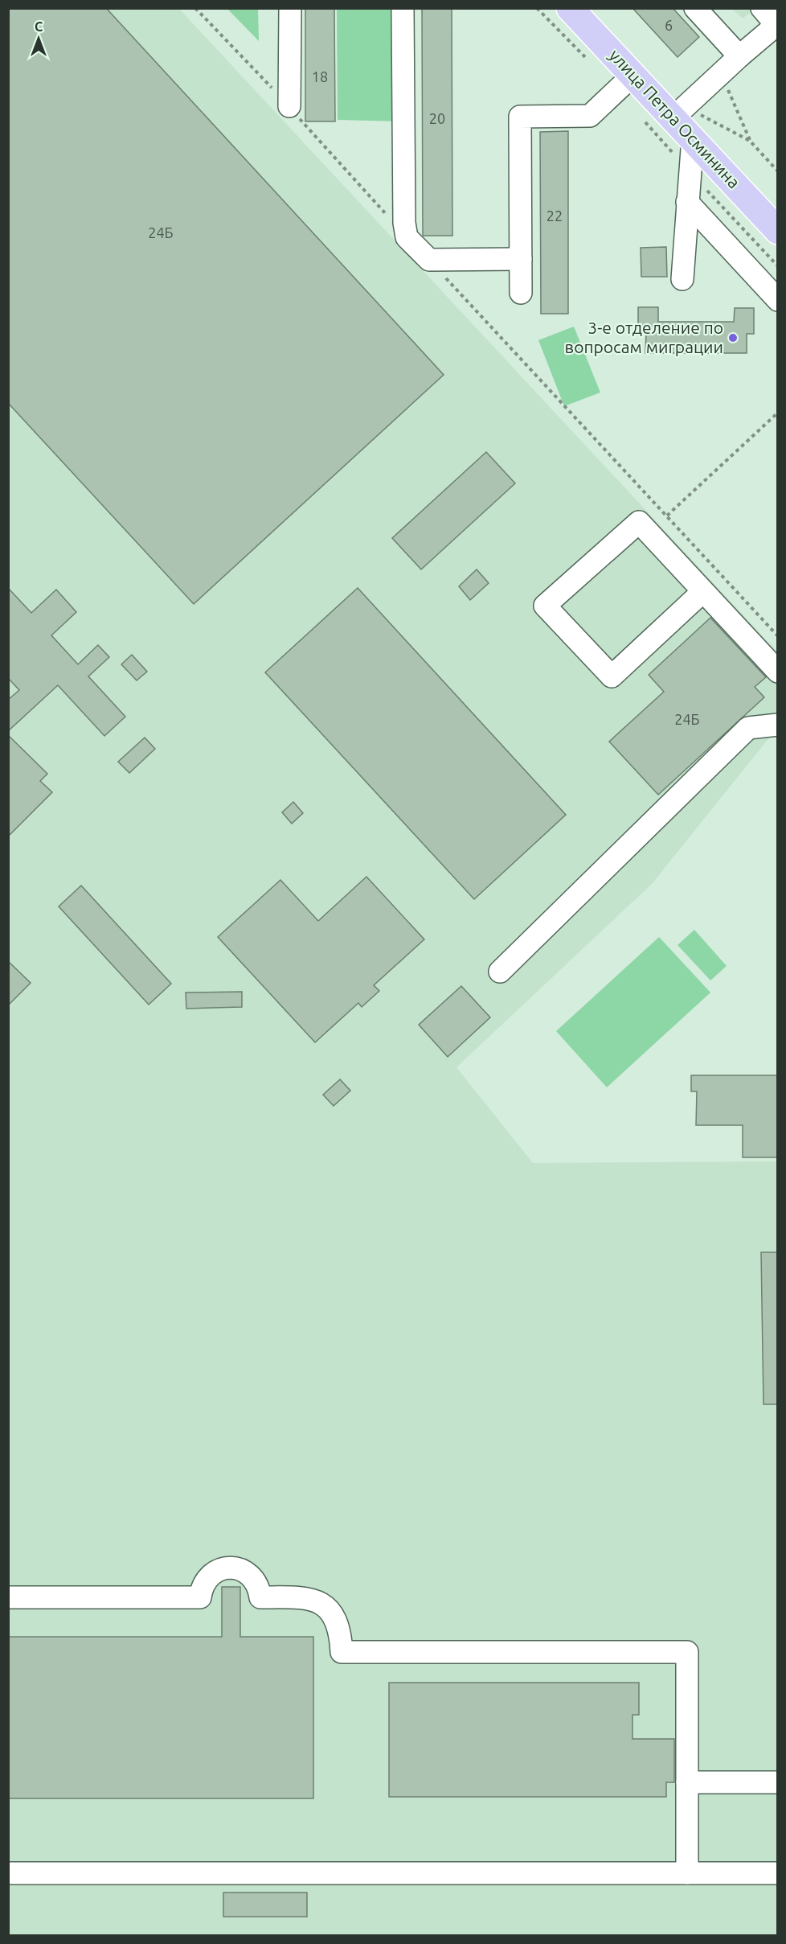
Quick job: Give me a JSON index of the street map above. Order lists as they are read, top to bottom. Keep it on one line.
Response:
{"streets":{"main road":["улица Петра Осминина"]},"places":["3-е отделение по вопросам миграции"],"house_numbers":["6","18","20","22","24Б","24Б"],"north":"top"}
